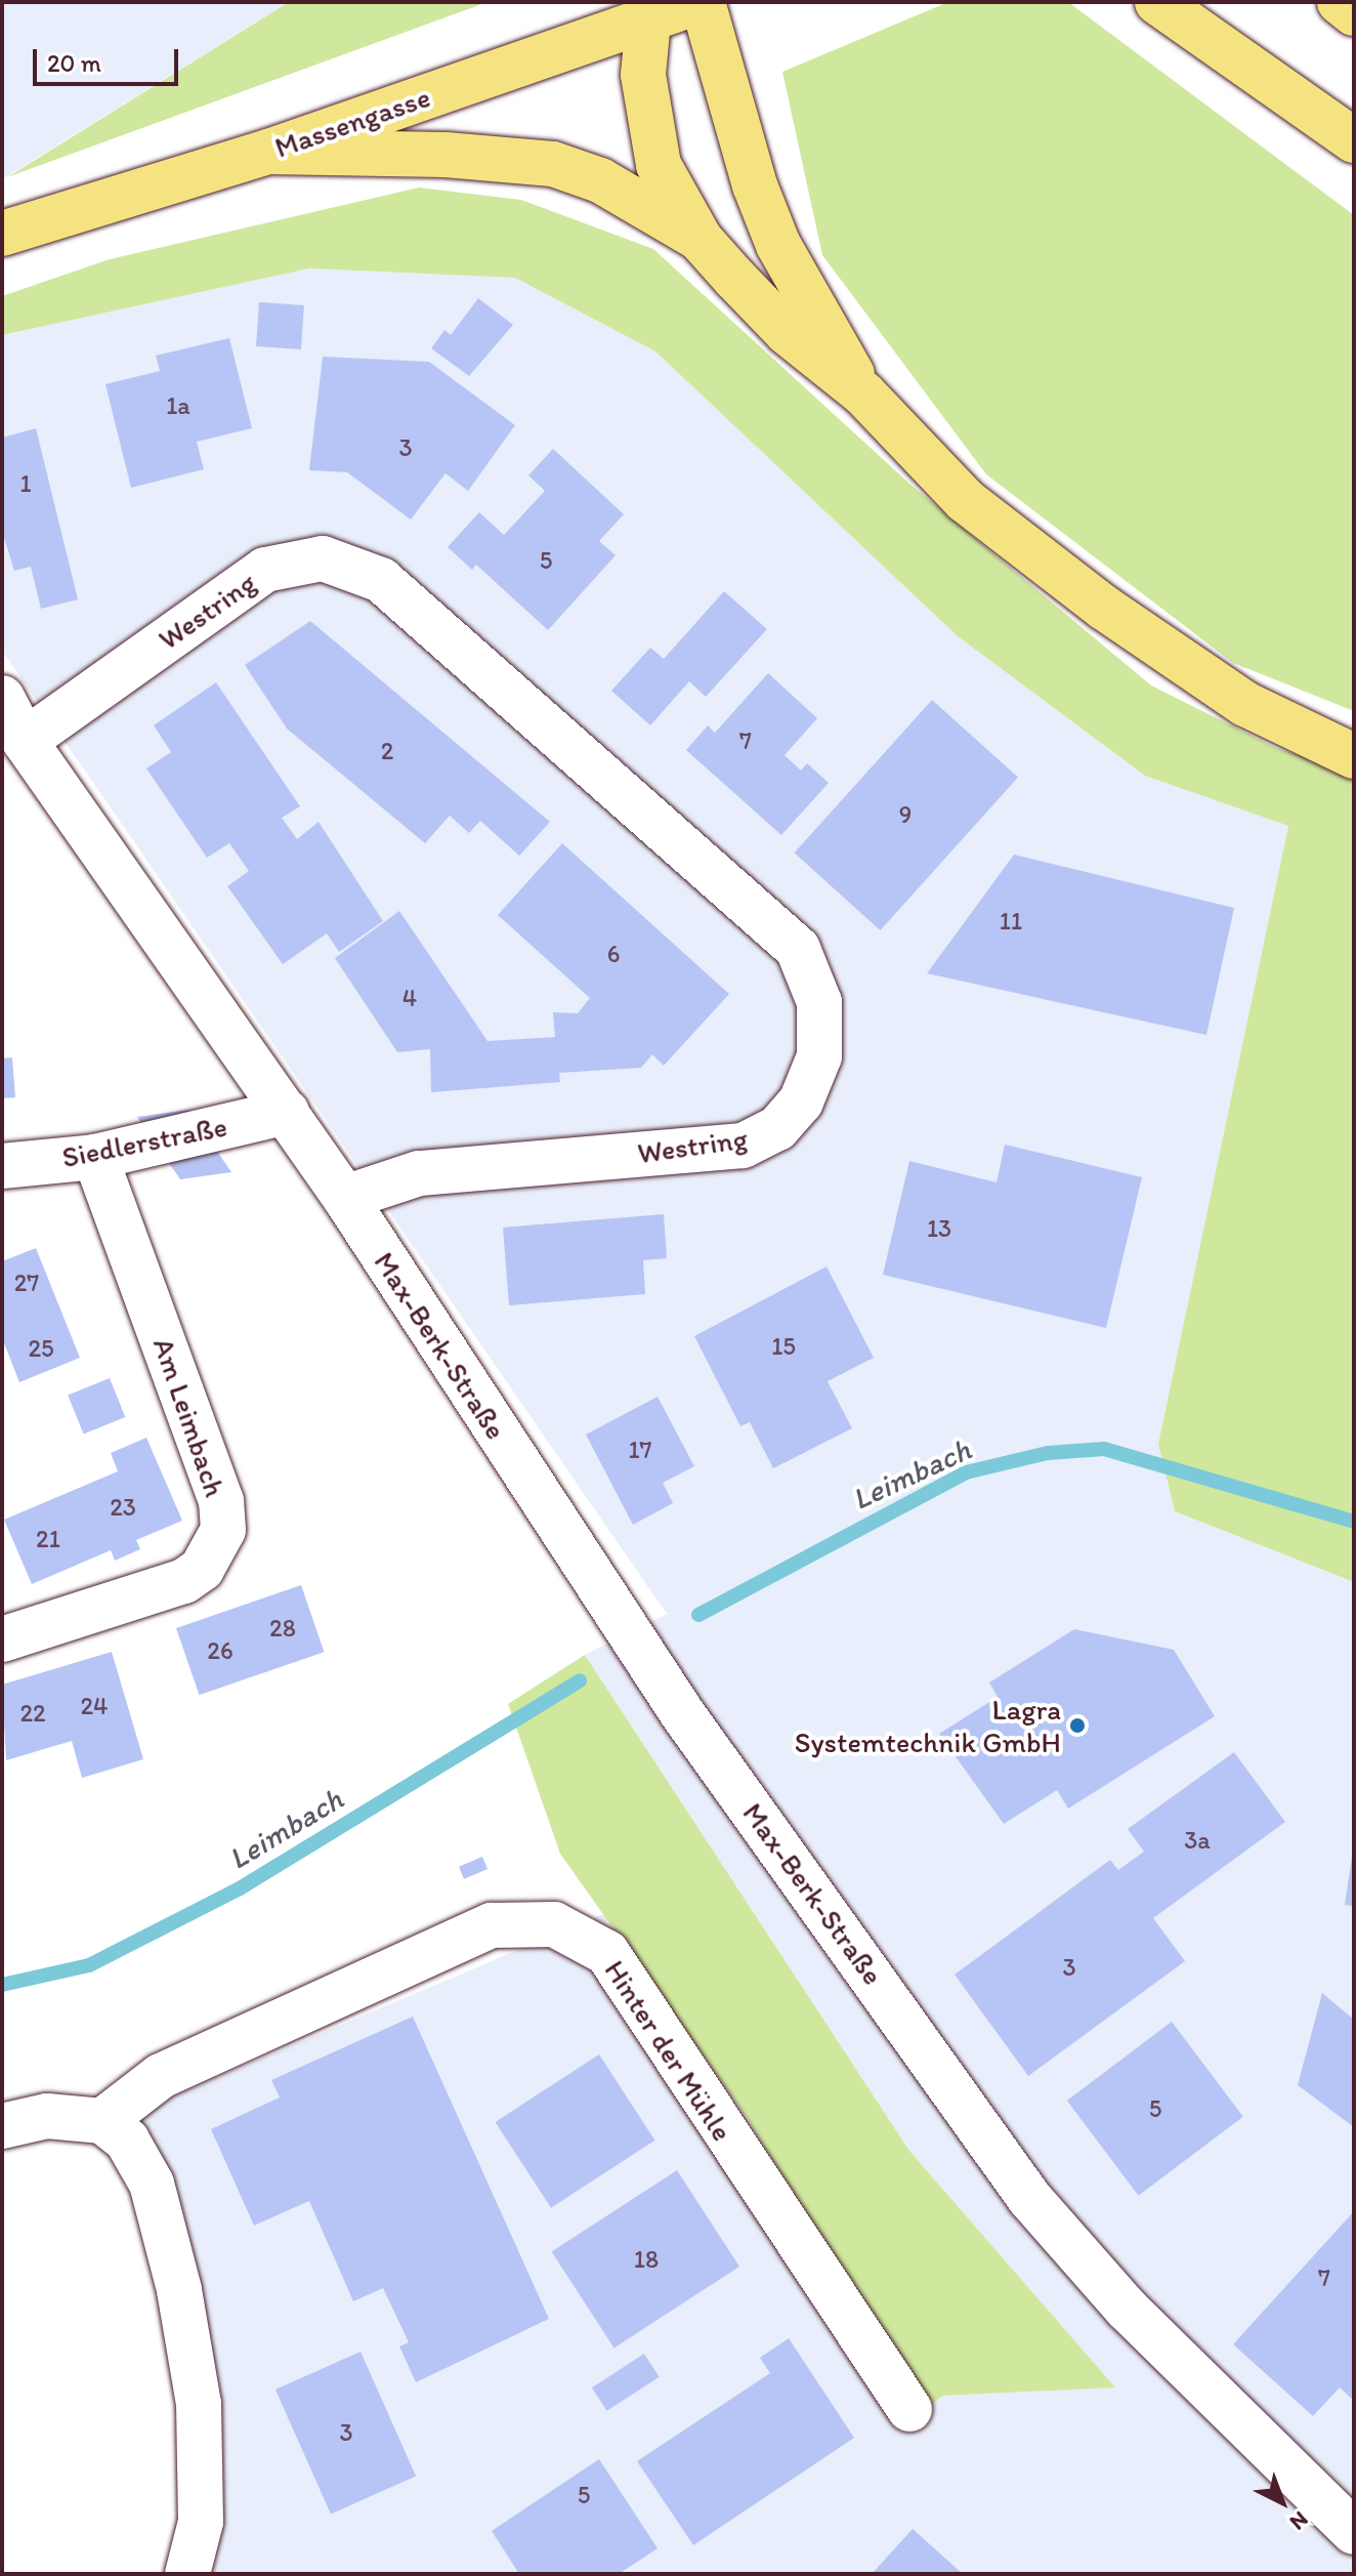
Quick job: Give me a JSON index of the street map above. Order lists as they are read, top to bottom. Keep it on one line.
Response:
{"streets":{"main road":["Massengasse"],"street":["Westring","Siedlerstraße","Max-Berk-Straße","Am Leimbach","Hinter der Mühle"]},"crossings":[["Westring","Max-Berk-Straße"],["Siedlerstraße","Am Leimbach"]],"water":["Leimbach"],"places":["Lagra Systemtechnik GmbH"],"house_numbers":["1a","3","1","5","7","2","9","11","6","4","13","27","15","25","17","23","21","28","26","24","22","3a","3","5","18","7","3","5"],"scale_bar":"20 m","north":"bottom right"}
